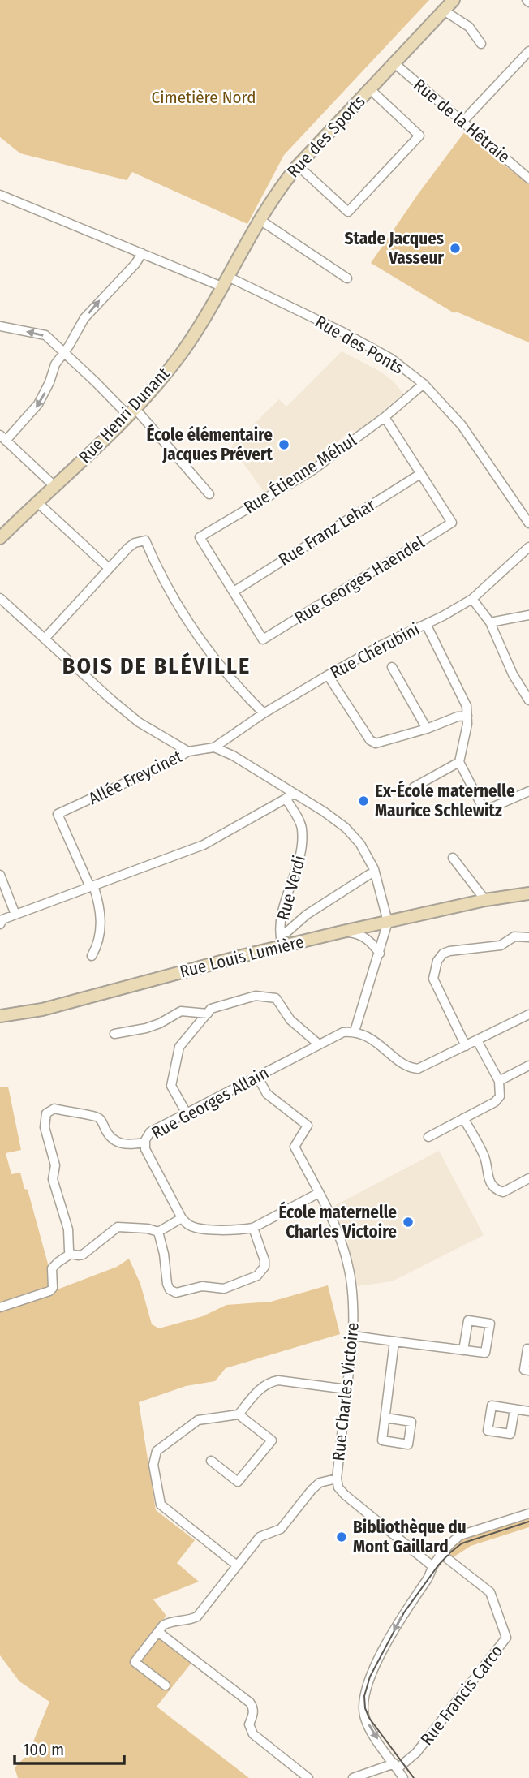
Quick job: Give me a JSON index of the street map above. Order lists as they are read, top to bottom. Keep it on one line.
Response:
{"streets":{"street":["Rue de la Hêtraie","Rue des Sports","Rue des Ponts","Rue Henri Dunant","Rue Étienne Méhul","Rue Franz Lehar","Rue Georges Haendel","Rue Chérubini","Allée Freycinet","Rue Verdi","Rue Louis Lumière","Rue Georges Allain","Rue Charles Victoire","Rue Francis Carco"]},"crossings":[["Rue de la Hêtraie","Rue des Sports"],["Rue des Sports","Rue des Ponts"],["Rue des Sports","Rue Henri Dunant"],["Rue des Ponts","Rue Henri Dunant"],["Rue des Ponts","Rue Étienne Méhul"],["Rue Étienne Méhul","Rue Georges Haendel"],["Rue Franz Lehar","Rue Georges Haendel"],["Rue Chérubini","Allée Freycinet"],["Rue Verdi","Rue Louis Lumière"],["Rue Georges Allain","Rue Charles Victoire"]],"districts":["BOIS DE BLÉVILLE"],"parks":["Cimetière Nord"],"places":["Stade Jacques Vasseur","École élémentaire Jacques Prévert","Ex-École maternelle Maurice Schlewitz","École maternelle Charles Victoire","Bibliothèque du Mont Gaillard"],"scale_bar":"100 m"}
